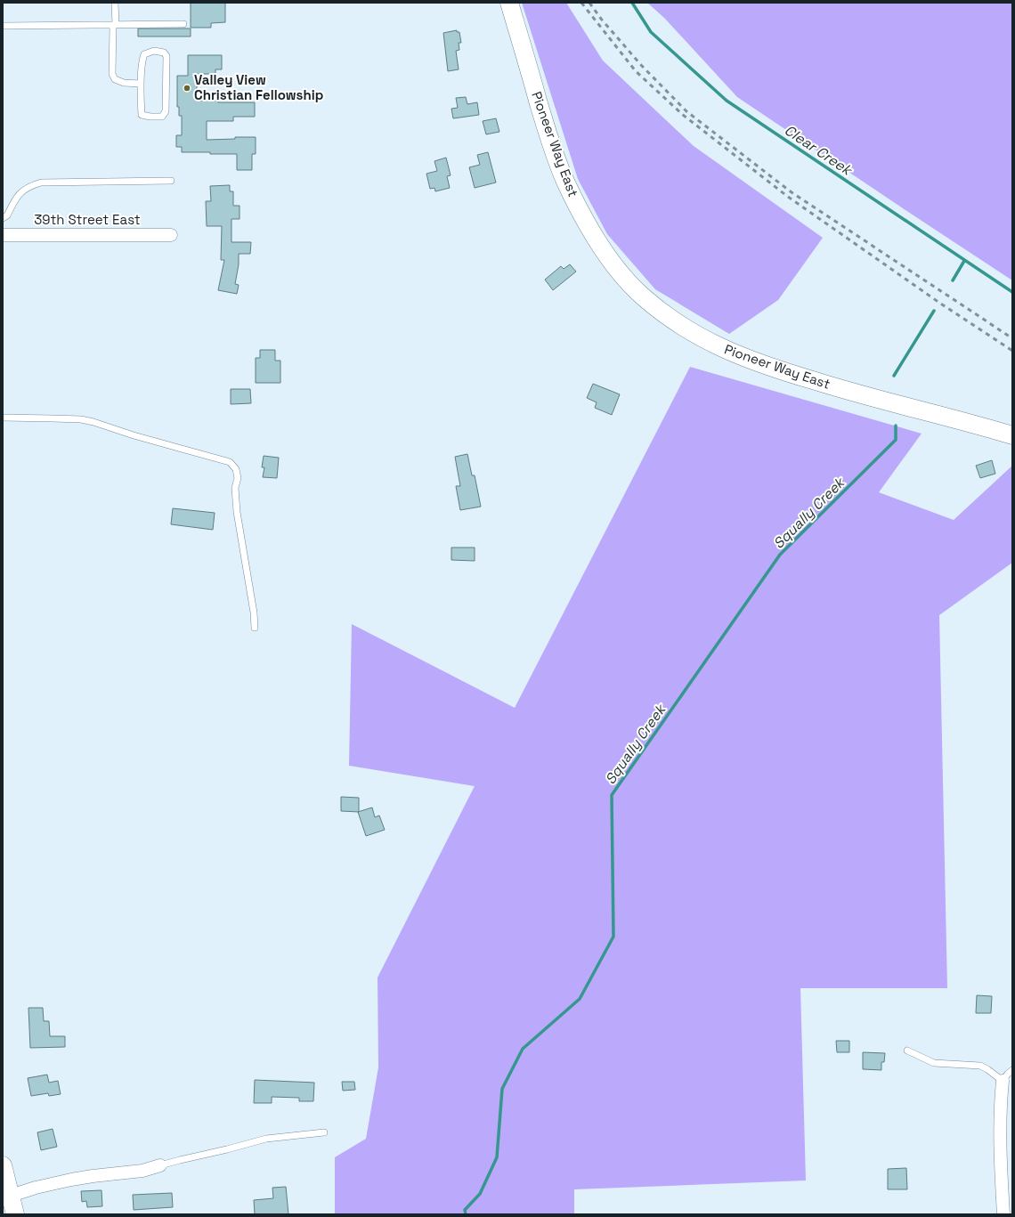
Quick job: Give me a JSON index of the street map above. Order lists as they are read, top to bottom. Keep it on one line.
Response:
{"streets":{"main road":["Pioneer Way East"],"street":["39th Street East"]},"water":["Clear Creek","Squally Creek"],"places":["Valley View Christian Fellowship"]}
